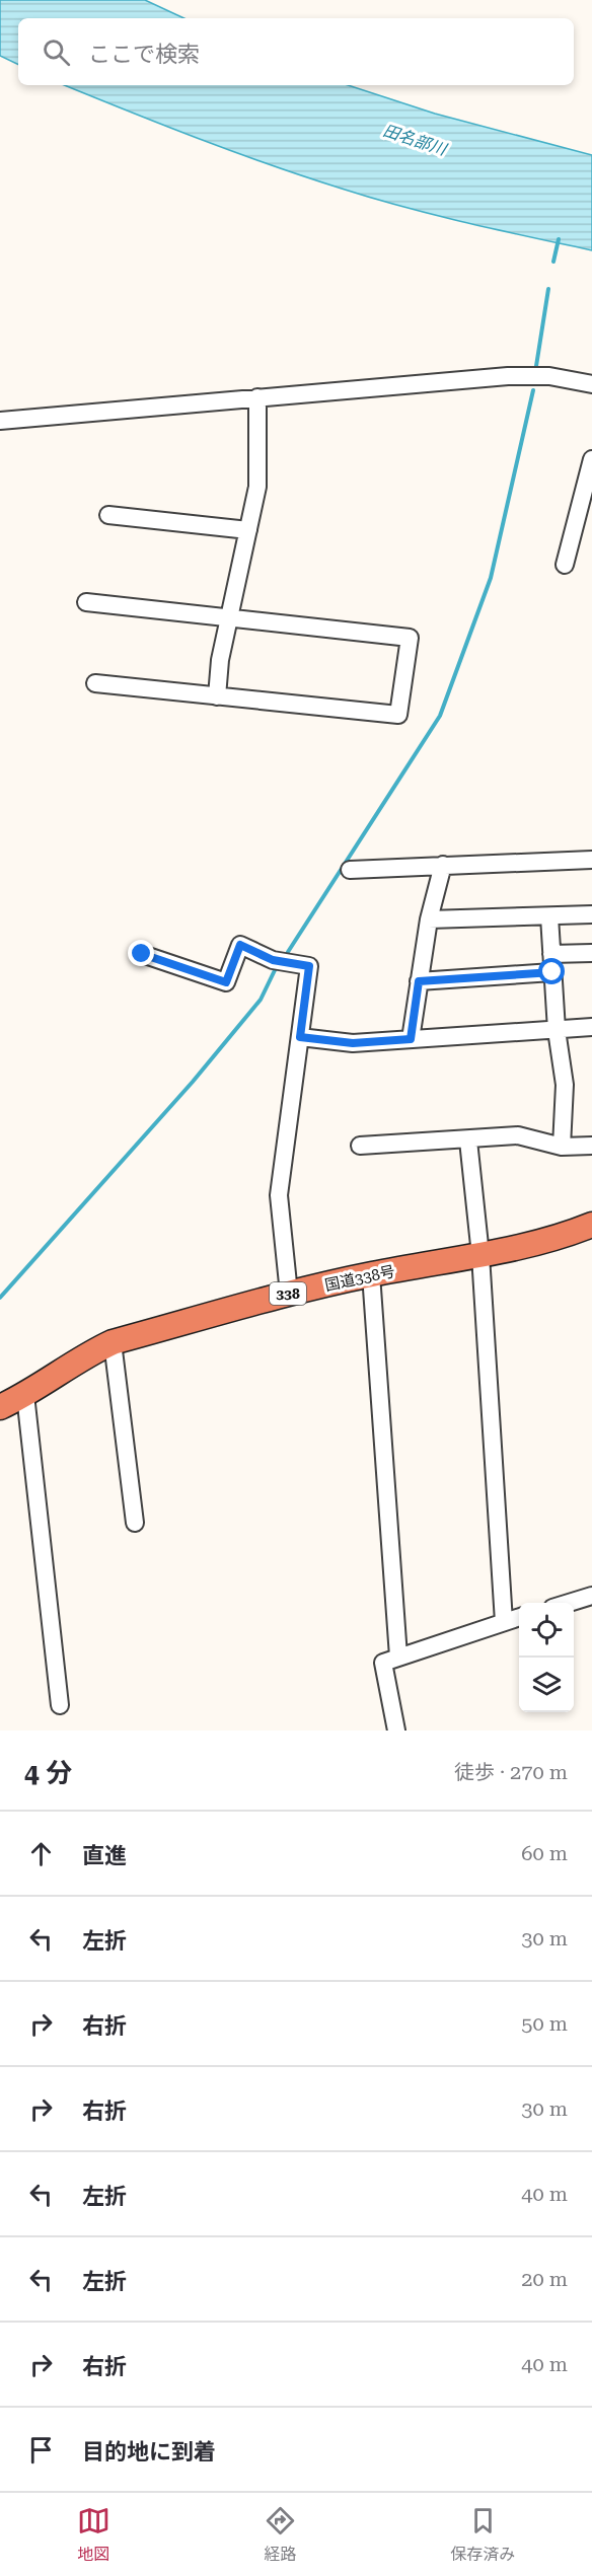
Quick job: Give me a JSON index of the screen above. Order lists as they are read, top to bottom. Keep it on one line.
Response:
{"streets":{"highway":["国道338号","338"]},"water":["田名部川"],"page":{"search":"ここで検索","heading":["4 分","徒歩 · 270 m"],"list":[["直進","60 m"],["左折","30 m"],["右折","50 m"],["右折","30 m"],["左折","40 m"],["左折","20 m"],["右折","40 m"],"目的地に到着"],"nav":["地図","経路","保存済み"]}}
